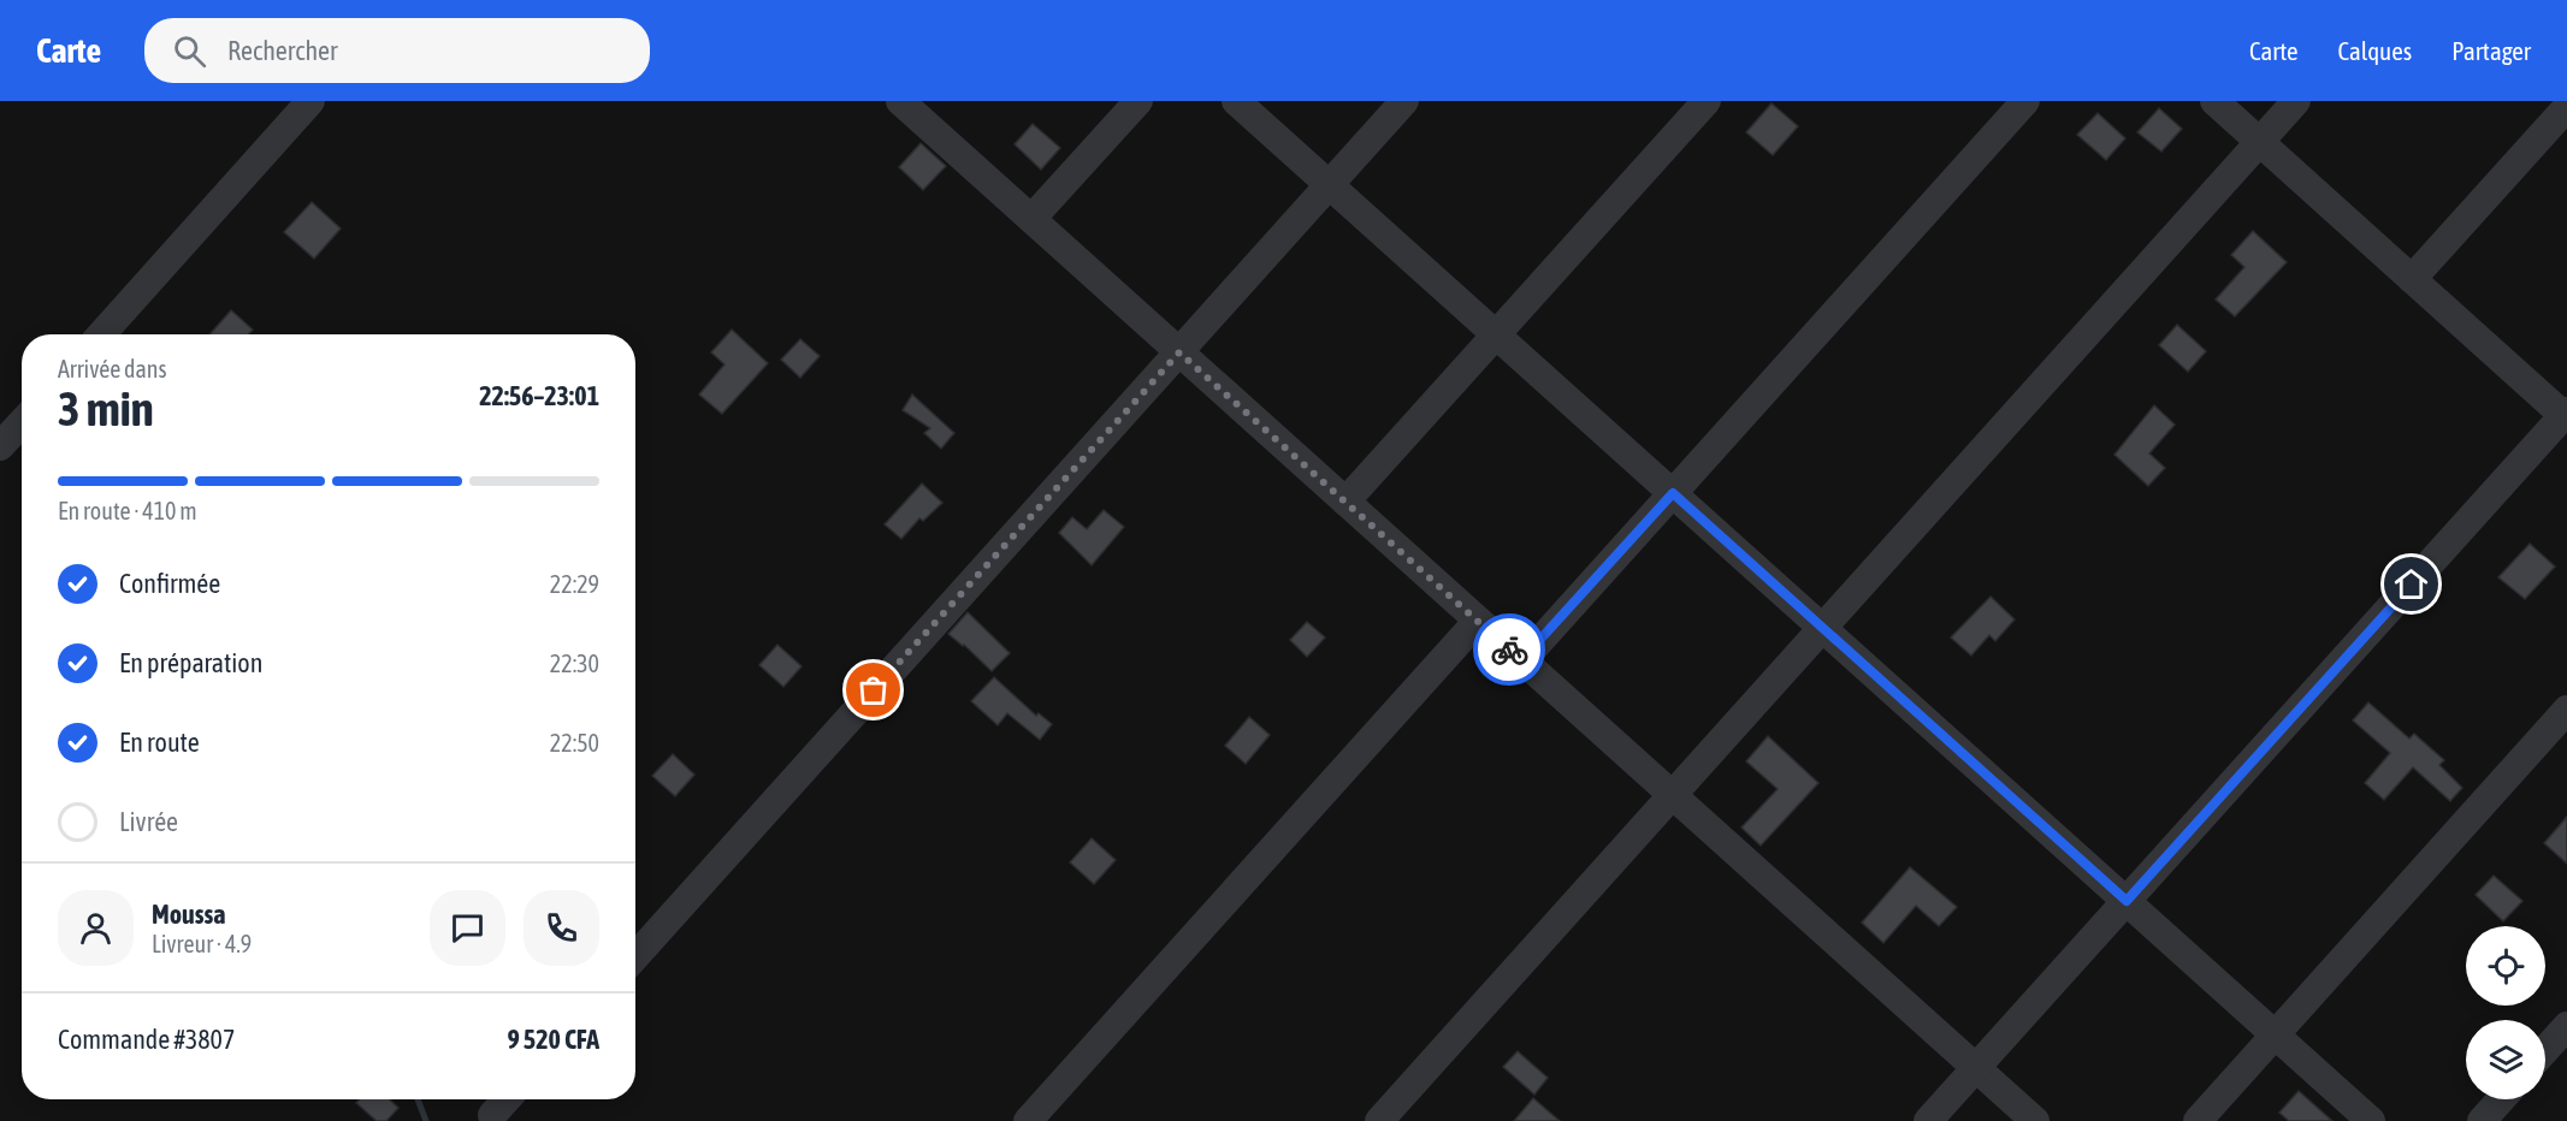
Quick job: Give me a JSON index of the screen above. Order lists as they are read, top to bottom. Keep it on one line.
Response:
{"page":{"header":"Carte","search":"Rechercher","nav":["Carte","Calques","Partager"],"heading":["3 min","Arrivée dans","22:56–23:01"],"panel":["Moussa","Livreur · 4.9","Commande #3807","9 520 CFA"],"bar":"En route · 410 m","list":[["Confirmée","22:29"],["En préparation","22:30"],["En route","22:50"],"Livrée"]}}
